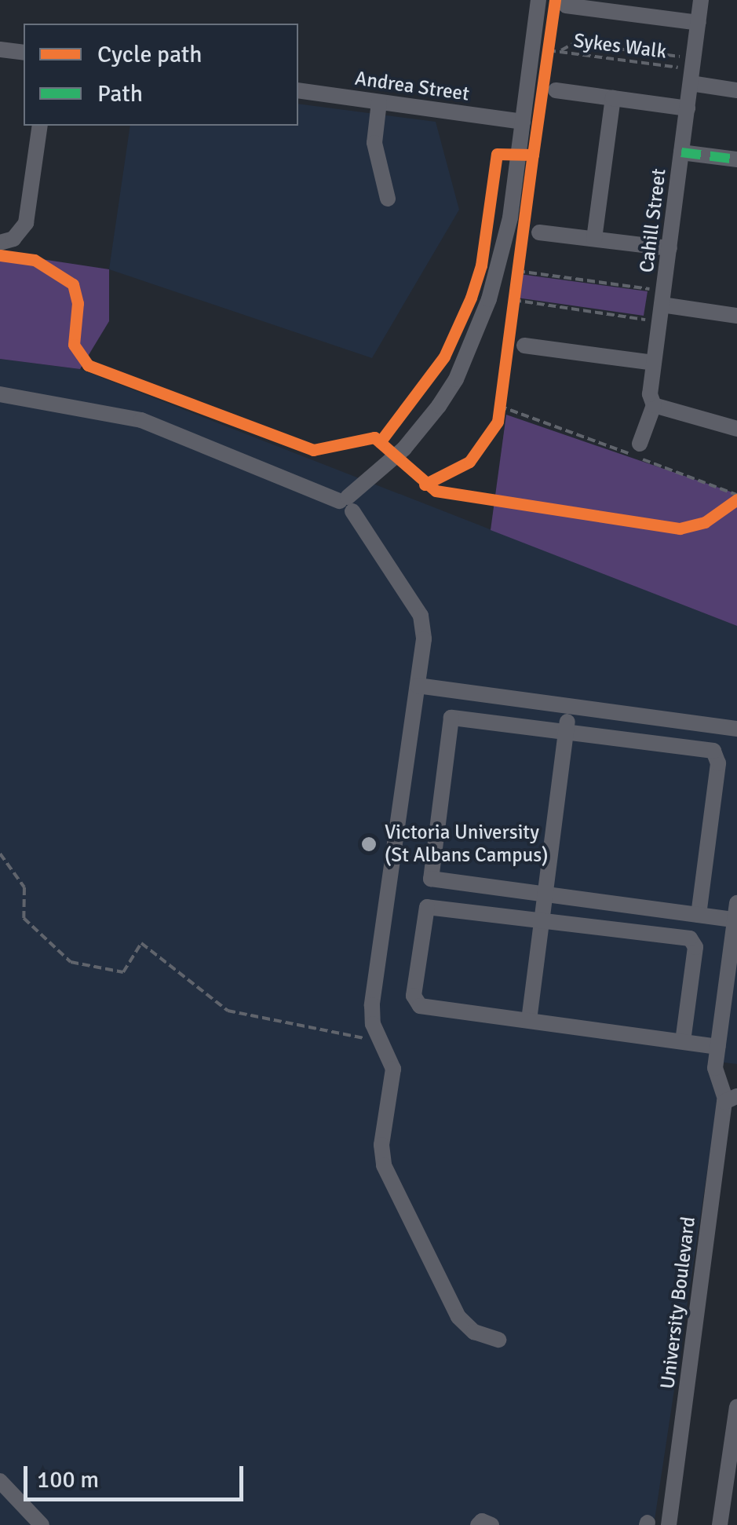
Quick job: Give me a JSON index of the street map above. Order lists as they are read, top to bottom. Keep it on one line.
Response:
{"streets":{"street":["Andrea Street","Cahill Street","University Boulevard"],"path":["Sykes Walk"]},"places":["Victoria University (St Albans Campus)"],"legend":["Cycle path","Path"],"scale_bar":"100 m"}
